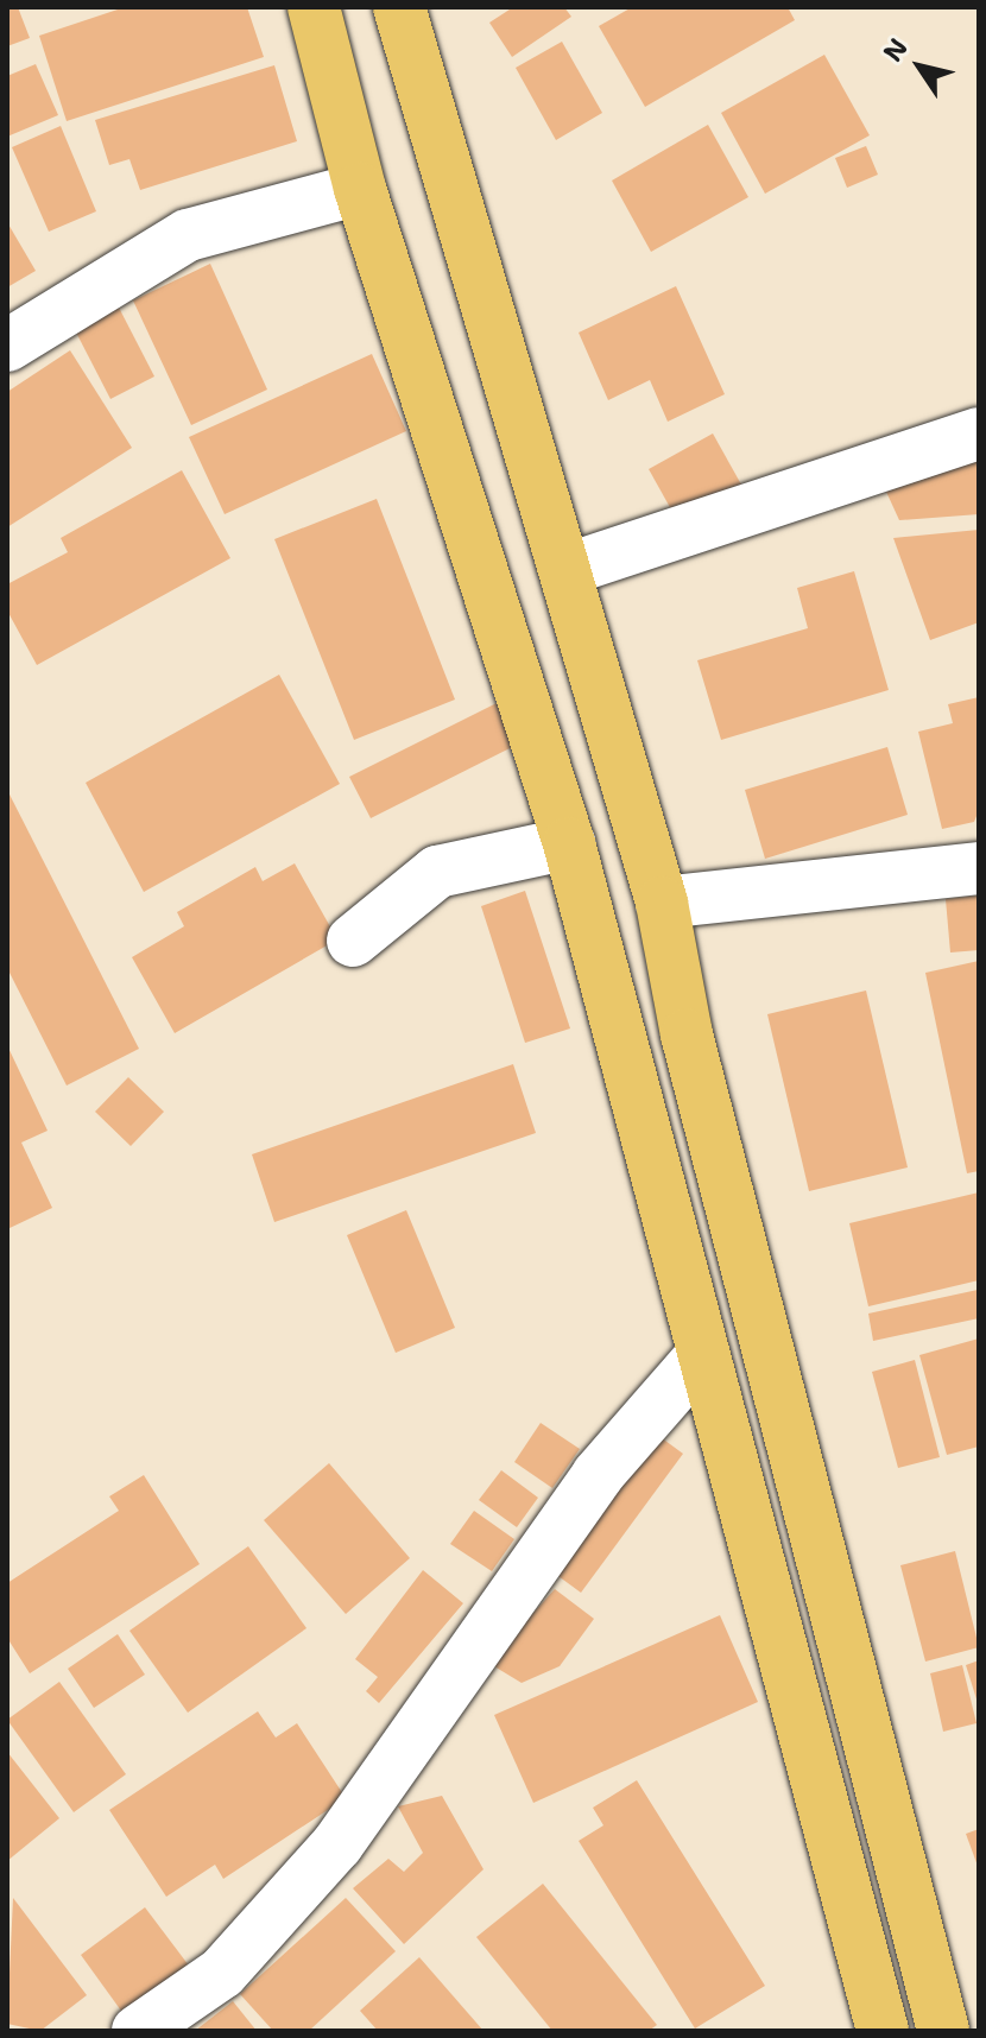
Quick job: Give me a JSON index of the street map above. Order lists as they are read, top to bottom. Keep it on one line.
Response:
{"north":"top left"}
